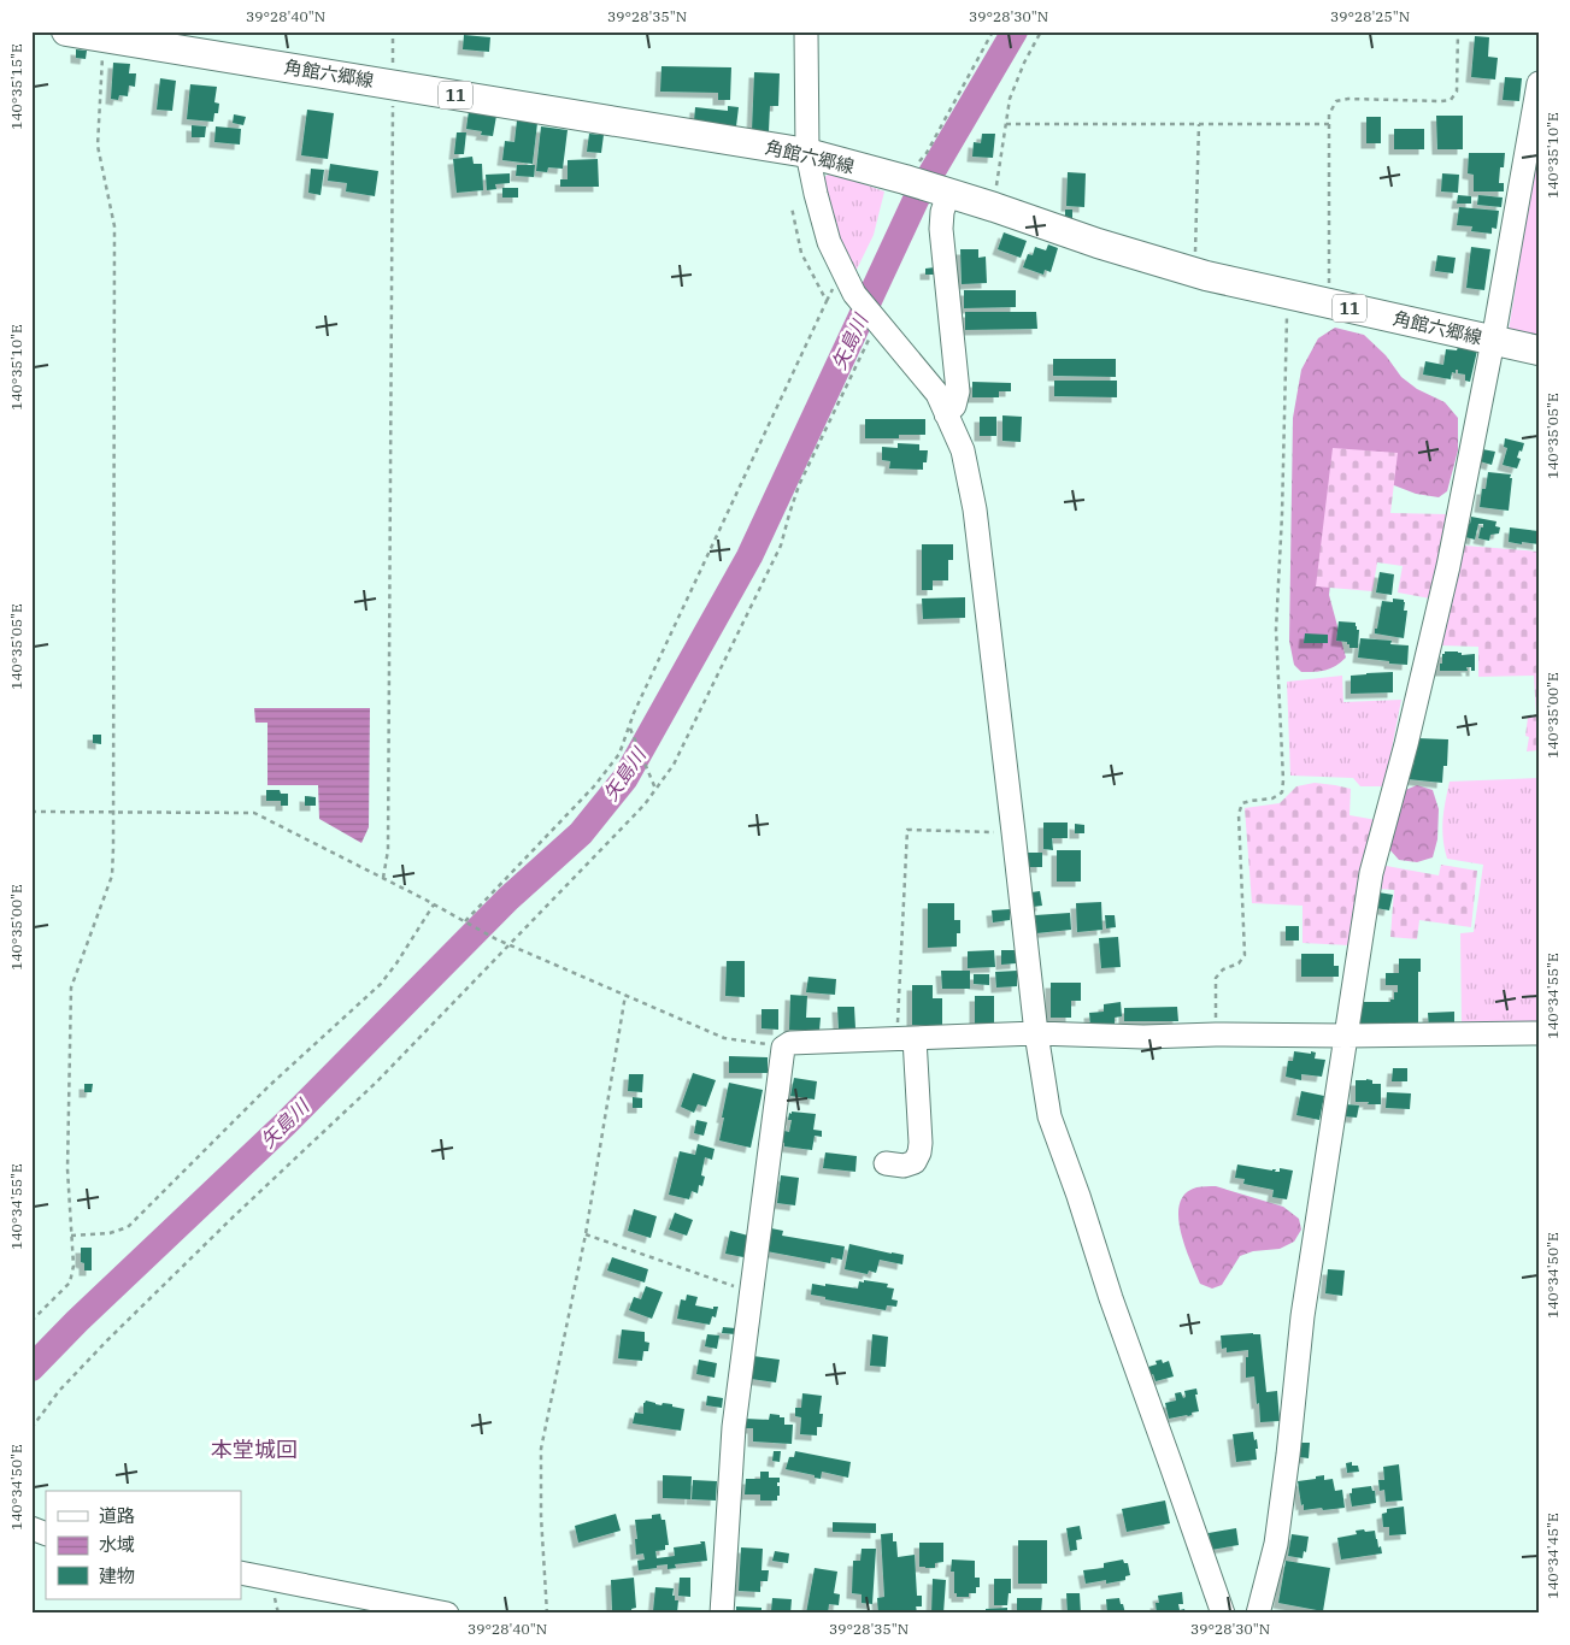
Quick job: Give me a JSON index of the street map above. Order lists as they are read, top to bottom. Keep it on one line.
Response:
{"streets":{"main road":["角館六郷線","11"]},"districts":["本堂城回"],"water":["矢島川"],"legend":["道路","水域","建物"],"coordinates":["39°28'40\"N","39°28'35\"N","39°28'30\"N","39°28'25\"N","140°35'15\"E","140°35'10\"E","140°35'05\"E","140°35'00\"E","140°34'55\"E","140°34'50\"E","140°34'45\"E"]}
